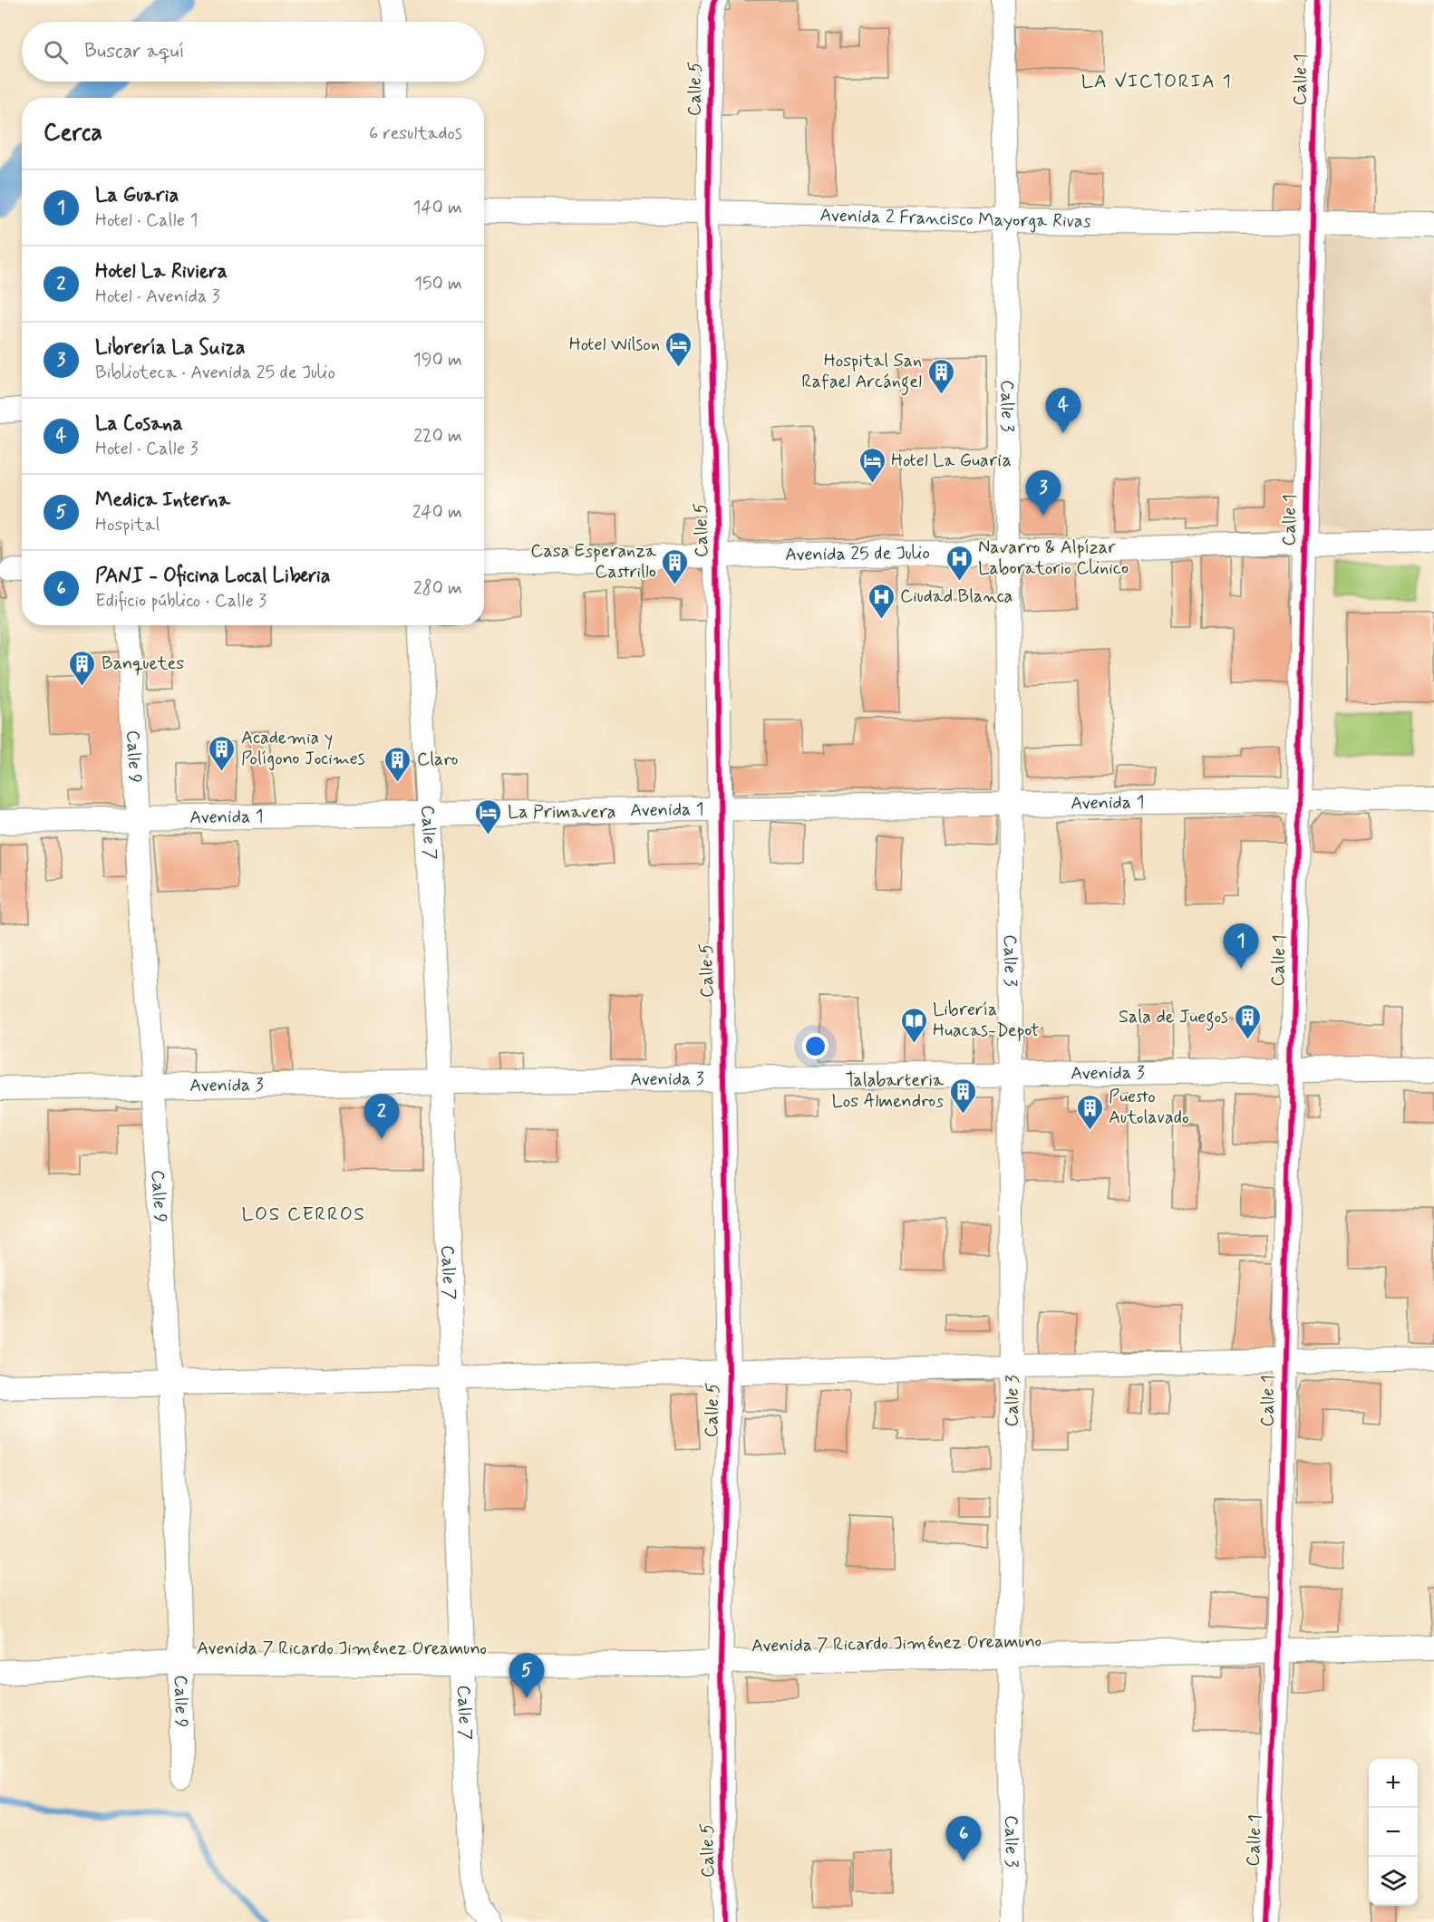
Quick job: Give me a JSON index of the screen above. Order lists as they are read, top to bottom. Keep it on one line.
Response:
{"streets":{"street":["Calle 1","Calle 5","Avenida 2 Francisco Mayorga Rivas","Calle 3","Avenida 25 de Julio","Calle 9","Avenida 1","Calle 7","Avenida 3","Avenida 7 Ricardo Jiménez Oreamuno"]},"crossings":[["Calle 1","Avenida 2 Francisco Mayorga Rivas"],["Calle 1","Avenida 25 de Julio"],["Calle 1","Avenida 1"],["Calle 1","Avenida 3"],["Calle 1","Avenida 7 Ricardo Jiménez Oreamuno"],["Calle 5","Avenida 2 Francisco Mayorga Rivas"],["Calle 5","Avenida 25 de Julio"],["Calle 5","Avenida 1"],["Calle 5","Avenida 3"],["Calle 5","Avenida 7 Ricardo Jiménez Oreamuno"],["Avenida 2 Francisco Mayorga Rivas","Calle 3"],["Calle 3","Avenida 25 de Julio"],["Calle 3","Avenida 1"],["Calle 3","Avenida 3"],["Calle 3","Avenida 7 Ricardo Jiménez Oreamuno"],["Calle 9","Avenida 1"],["Calle 9","Avenida 3"],["Calle 9","Avenida 7 Ricardo Jiménez Oreamuno"],["Avenida 1","Calle 7"],["Calle 7","Avenida 3"],["Calle 7","Avenida 7 Ricardo Jiménez Oreamuno"]],"districts":["LA VICTORIA 1","LOS CERROS"],"places":{"hotel":["Hotel Wilson","Hotel La Guaria","La Primavera"],"building":["Hospital San Rafael Arcángel","Casa Esperanza Castrillo","Banquetes","Academia y Polígono Jocimes","Claro","Sala de Juegos","Talabarteria Los Almendros","Puesto Autolavado"],"hospital":["Navarro & Alpízar Laboratorio Clinico","Ciudad Blanca"],"library":["Librería Huacas-Depot"]},"page":{"search":"Buscar aquí","heading":["Cerca","6 resultados"],"list":[{"mark":"1","name":"La Guaria","note":"Hotel · Calle 1","value":"140 m"},{"mark":"2","name":"Hotel La Riviera","note":"Hotel · Avenida 3","value":"150 m"},{"mark":"3","name":"Librería La Suiza","note":"Biblioteca · Avenida 25 de Julio","value":"190 m"},{"mark":"4","name":"La Cosana","note":"Hotel · Calle 3","value":"220 m"},{"mark":"5","name":"Medica Interna","note":"Hospital","value":"240 m"},{"mark":"6","name":"PANI - Oficina Local Liberia","note":"Edificio público · Calle 3","value":"280 m"}],"pins":["4","3","1","2","5","6"],"map_buttons":["+","−"]}}
